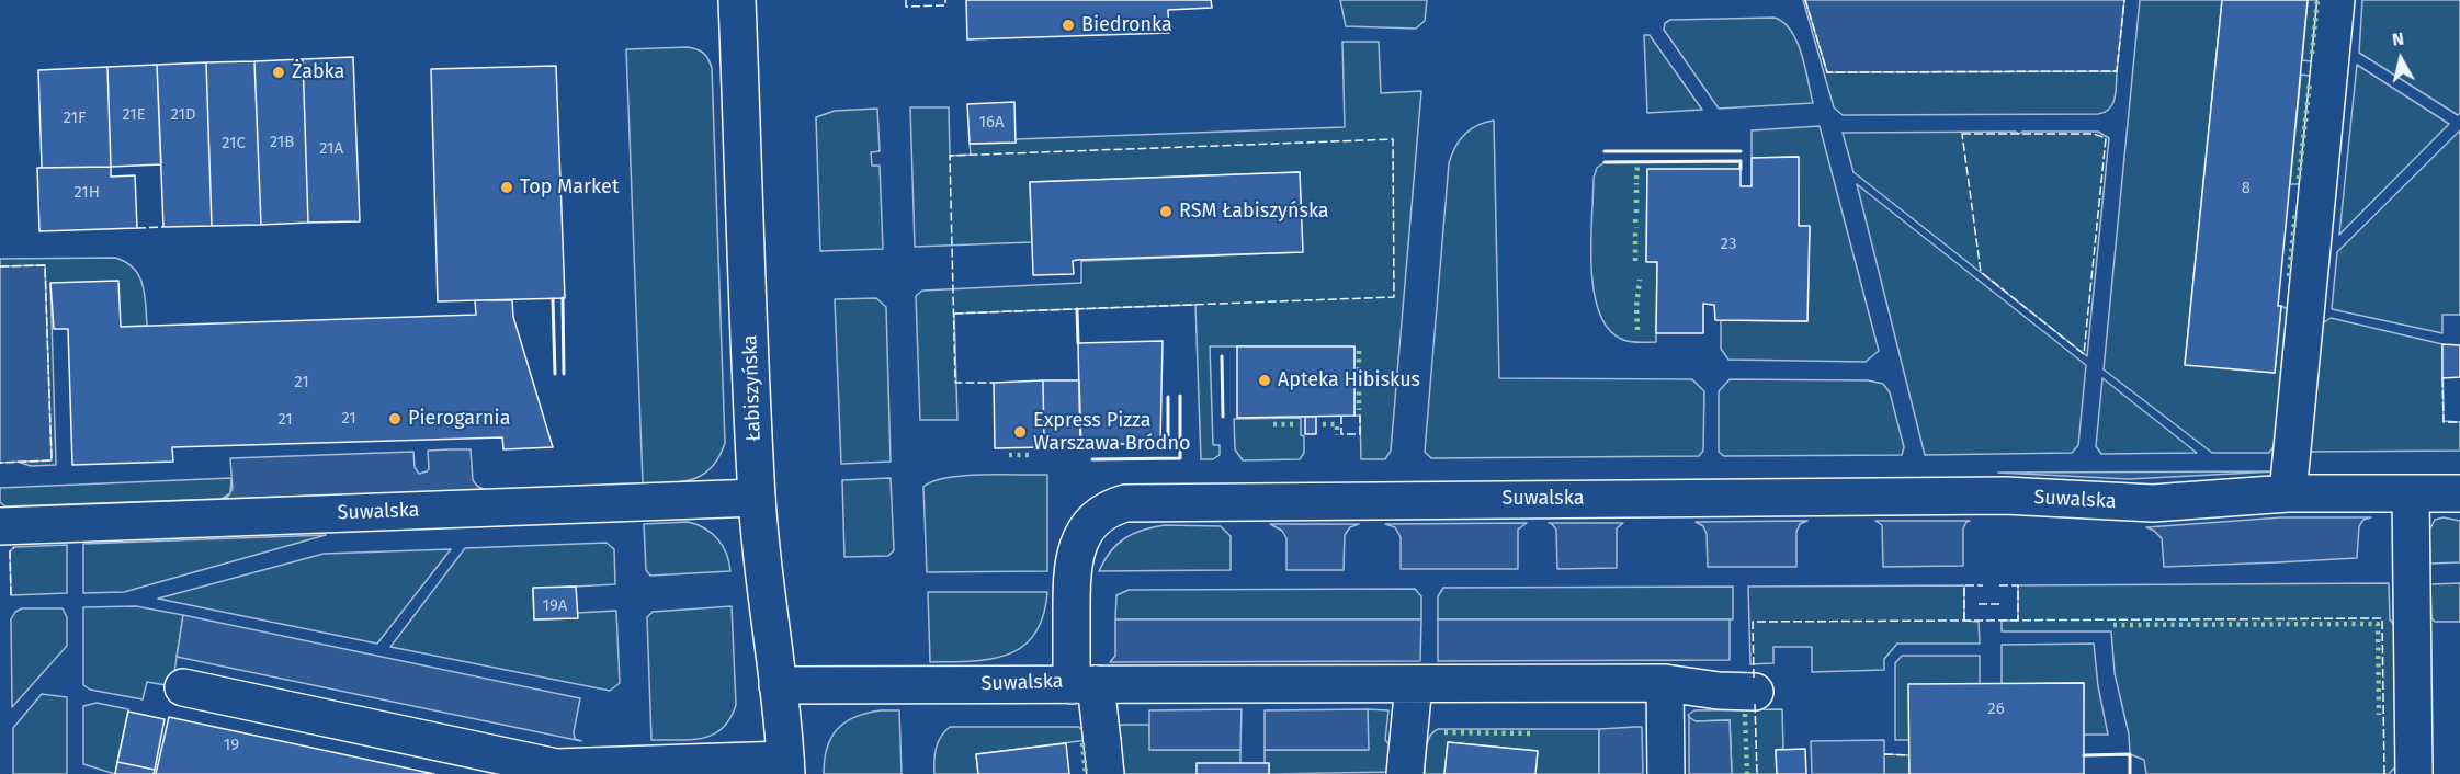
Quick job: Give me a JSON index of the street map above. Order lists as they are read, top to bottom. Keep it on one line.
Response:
{"streets":{"street":["Łabiszyńska","Suwalska"]},"crossings":[["Łabiszyńska","Suwalska"]],"places":["Biedronka","Żabka","Top Market","RSM Łabiszyńska","Apteka Hibiskus","Pierogarnia","Express Pizza Warszawa Bródno"],"house_numbers":["21E","21D","21F","16A","21B","21C","21A","8","21H","23","21","21","21","19A","26","19"],"north":"top"}
